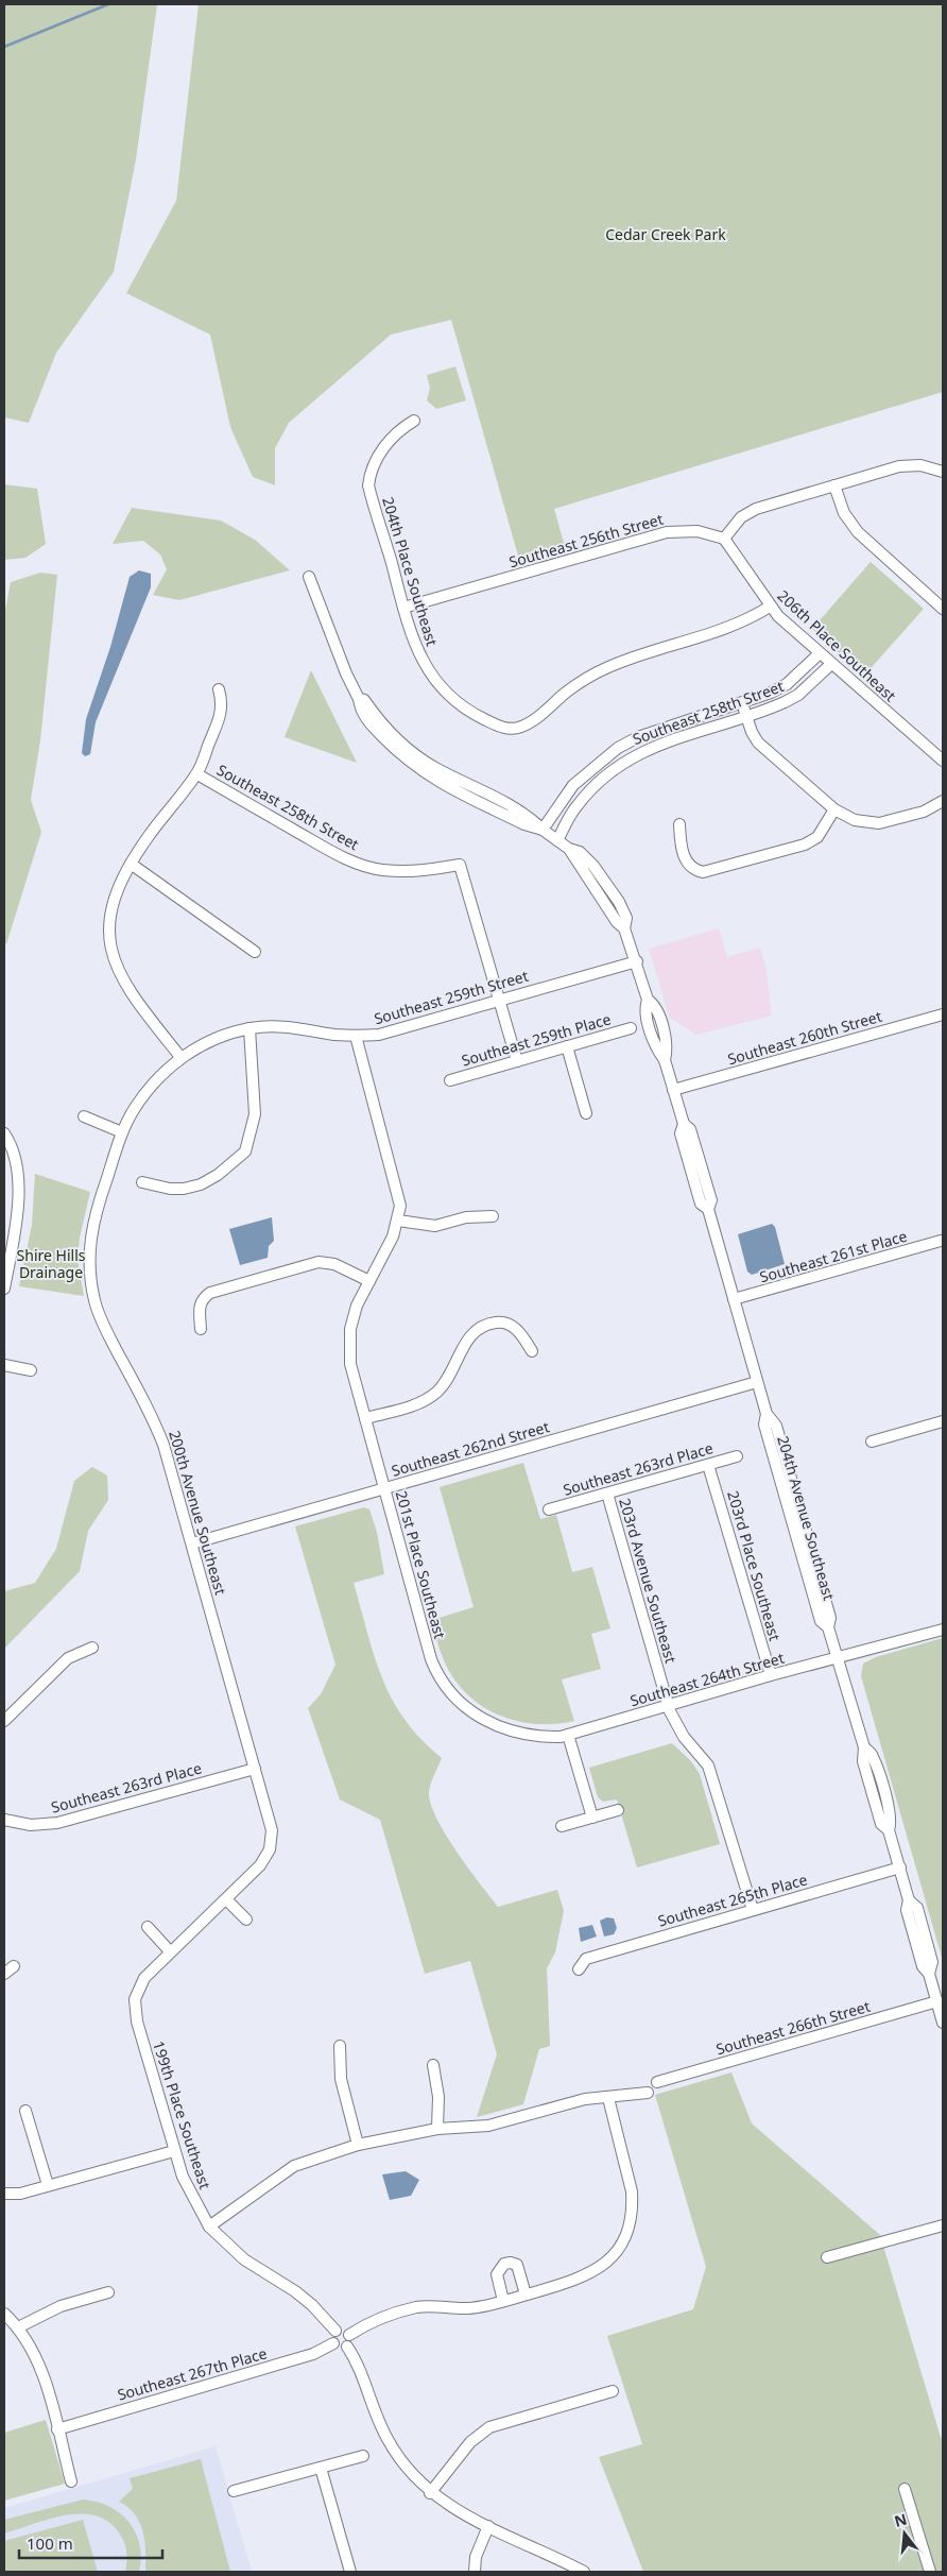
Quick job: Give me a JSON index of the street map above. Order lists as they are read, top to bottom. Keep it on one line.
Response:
{"streets":{"street":["Southeast 256th Street","204th Place Southeast","206th Place Southeast","Southeast 258th Street","Southeast 259th Street","Southeast 260th Street","Southeast 259th Place","Southeast 261st Place","Southeast 262nd Street","Southeast 263rd Place","200th Avenue Southeast","204th Avenue Southeast","201st Place Southeast","203rd Place Southeast","203rd Avenue Southeast","Southeast 264th Street","Southeast 265th Place","Southeast 266th Street","199th Place Southeast","Southeast 267th Place"]},"crossings":[["Southeast 256th Street","204th Place Southeast"],["Southeast 256th Street","206th Place Southeast"],["204th Place Southeast","206th Place Southeast"],["206th Place Southeast","Southeast 258th Street"],["Southeast 258th Street","Southeast 259th Street"],["Southeast 258th Street","204th Avenue Southeast"],["Southeast 259th Street","200th Avenue Southeast"],["Southeast 259th Street","204th Avenue Southeast"],["Southeast 260th Street","204th Avenue Southeast"],["Southeast 261st Place","204th Avenue Southeast"],["Southeast 262nd Street","200th Avenue Southeast"],["Southeast 262nd Street","204th Avenue Southeast"],["Southeast 262nd Street","201st Place Southeast"],["Southeast 263rd Place","200th Avenue Southeast"],["Southeast 263rd Place","203rd Place Southeast"],["Southeast 263rd Place","203rd Avenue Southeast"],["200th Avenue Southeast","199th Place Southeast"],["204th Avenue Southeast","Southeast 264th Street"],["204th Avenue Southeast","Southeast 265th Place"],["204th Avenue Southeast","Southeast 266th Street"],["201st Place Southeast","Southeast 264th Street"],["203rd Place Southeast","Southeast 264th Street"],["203rd Avenue Southeast","Southeast 264th Street"],["203rd Avenue Southeast","Southeast 265th Place"],["199th Place Southeast","Southeast 267th Place"]],"parks":["Cedar Creek Park","Shire Hills Drainage"],"scale_bar":"100 m","north":"top"}
